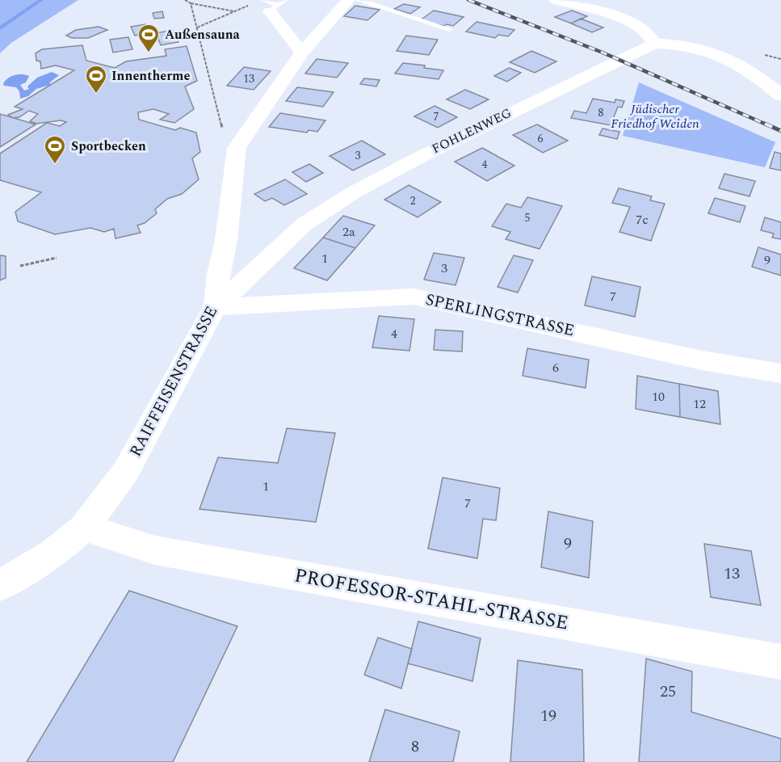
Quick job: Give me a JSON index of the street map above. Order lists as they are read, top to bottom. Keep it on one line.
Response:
{"streets":{"street":["FOHLENWEG","SPERLINGSTRASSE","RAIFFEISENSTRASSE","PROFESSOR-STAHL-STRASSE"]},"crossings":[["FOHLENWEG","SPERLINGSTRASSE"],["FOHLENWEG","RAIFFEISENSTRASSE"],["SPERLINGSTRASSE","RAIFFEISENSTRASSE"],["RAIFFEISENSTRASSE","PROFESSOR-STAHL-STRASSE"]],"parks":["Jüdischer Friedhof Weiden"],"places":{"sports":["Außensauna","Innentherme","Sportbecken"]},"house_numbers":["13","8","7","6","3","4","2","5","7c","2a","1","9","3","7","4","6","10","12","1","7","9","13","25","19","8"]}
